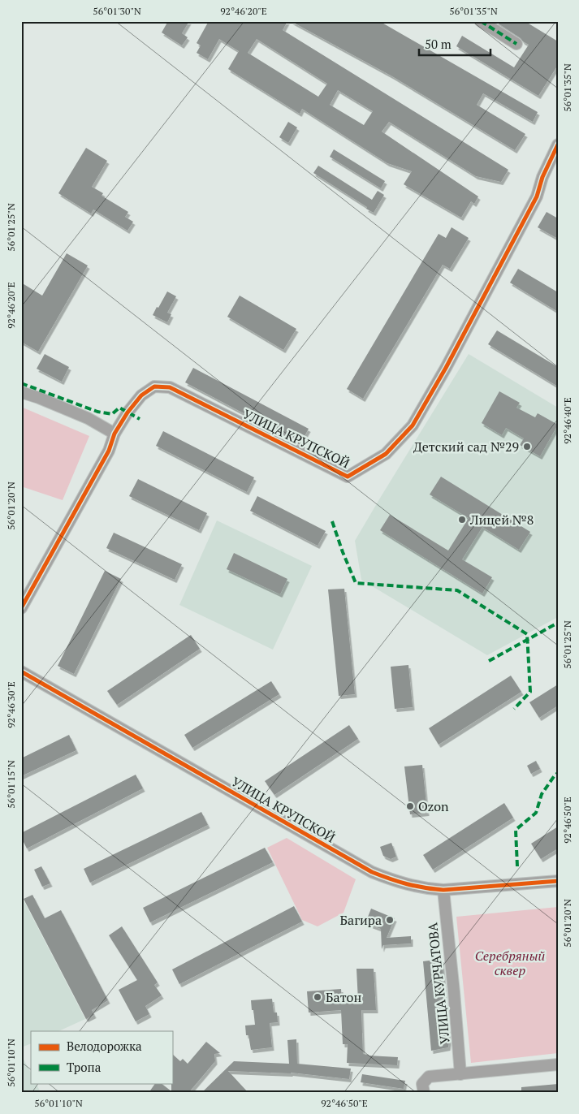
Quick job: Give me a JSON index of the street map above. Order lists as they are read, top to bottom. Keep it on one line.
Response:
{"streets":{"street":["УЛИЦА КРУПСКОЙ","УЛИЦА КУРЧАТОВА"]},"crossings":[["УЛИЦА КРУПСКОЙ","УЛИЦА КУРЧАТОВА"]],"parks":["Серебряный сквер"],"places":["Детский сад №29","Лицей №8","Ozon","Багира","Батон"],"legend":["Велодорожка","Тропа"],"scale_bar":"50 m","coordinates":["56°01'30\"N","92°46'20\"E","56°01'35\"N","56°01'25\"N","92°46'40\"E","56°01'20\"N","92°46'30\"E","56°01'15\"N","92°46'50\"E","56°01'10\"N"]}
